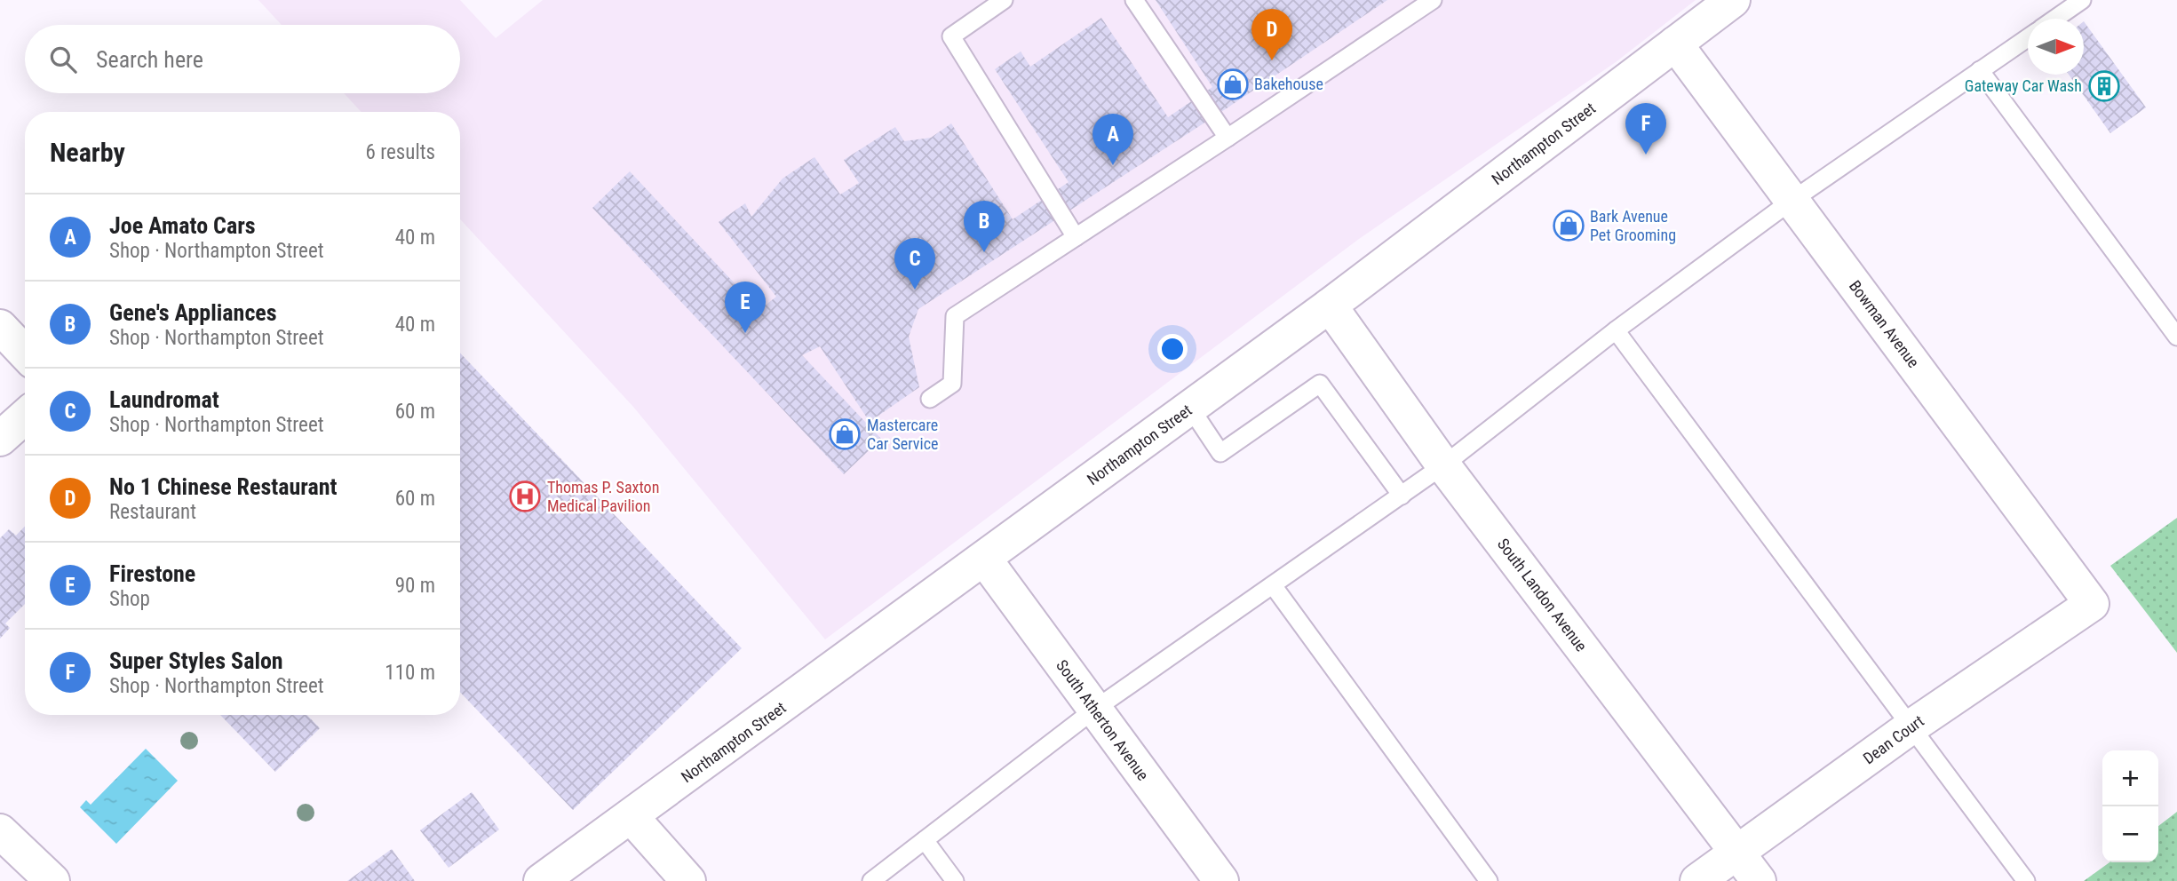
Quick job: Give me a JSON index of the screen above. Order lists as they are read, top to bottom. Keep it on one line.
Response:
{"streets":{"street":["Northampton Street","Bowman Avenue","South Landon Avenue","South Atherton Avenue","Dean Court"]},"crossings":[["Northampton Street","Bowman Avenue"],["Northampton Street","South Landon Avenue"],["Northampton Street","South Atherton Avenue"],["Bowman Avenue","Dean Court"],["South Landon Avenue","Dean Court"]],"places":{"shop":["Bakehouse","Bark Avenue Pet Grooming","Mastercare Car Service"],"building":["Gateway Car Wash"],"hospital":["Thomas P. Saxton Medical Pavilion"]},"north":"right","page":{"pins":["D","F","A","B","C","E"],"search":"Search here","heading":["Nearby","6 results"],"list":[{"mark":"A","name":"Joe Amato Cars","note":"Shop · Northampton Street","value":"40 m"},{"mark":"B","name":"Gene's Appliances","note":"Shop · Northampton Street","value":"40 m"},{"mark":"C","name":"Laundromat","note":"Shop · Northampton Street","value":"60 m"},{"mark":"D","name":"No 1 Chinese Restaurant","note":"Restaurant","value":"60 m"},{"mark":"E","name":"Firestone","note":"Shop","value":"90 m"},{"mark":"F","name":"Super Styles Salon","note":"Shop · Northampton Street","value":"110 m"}],"map_buttons":["+","−"]}}
